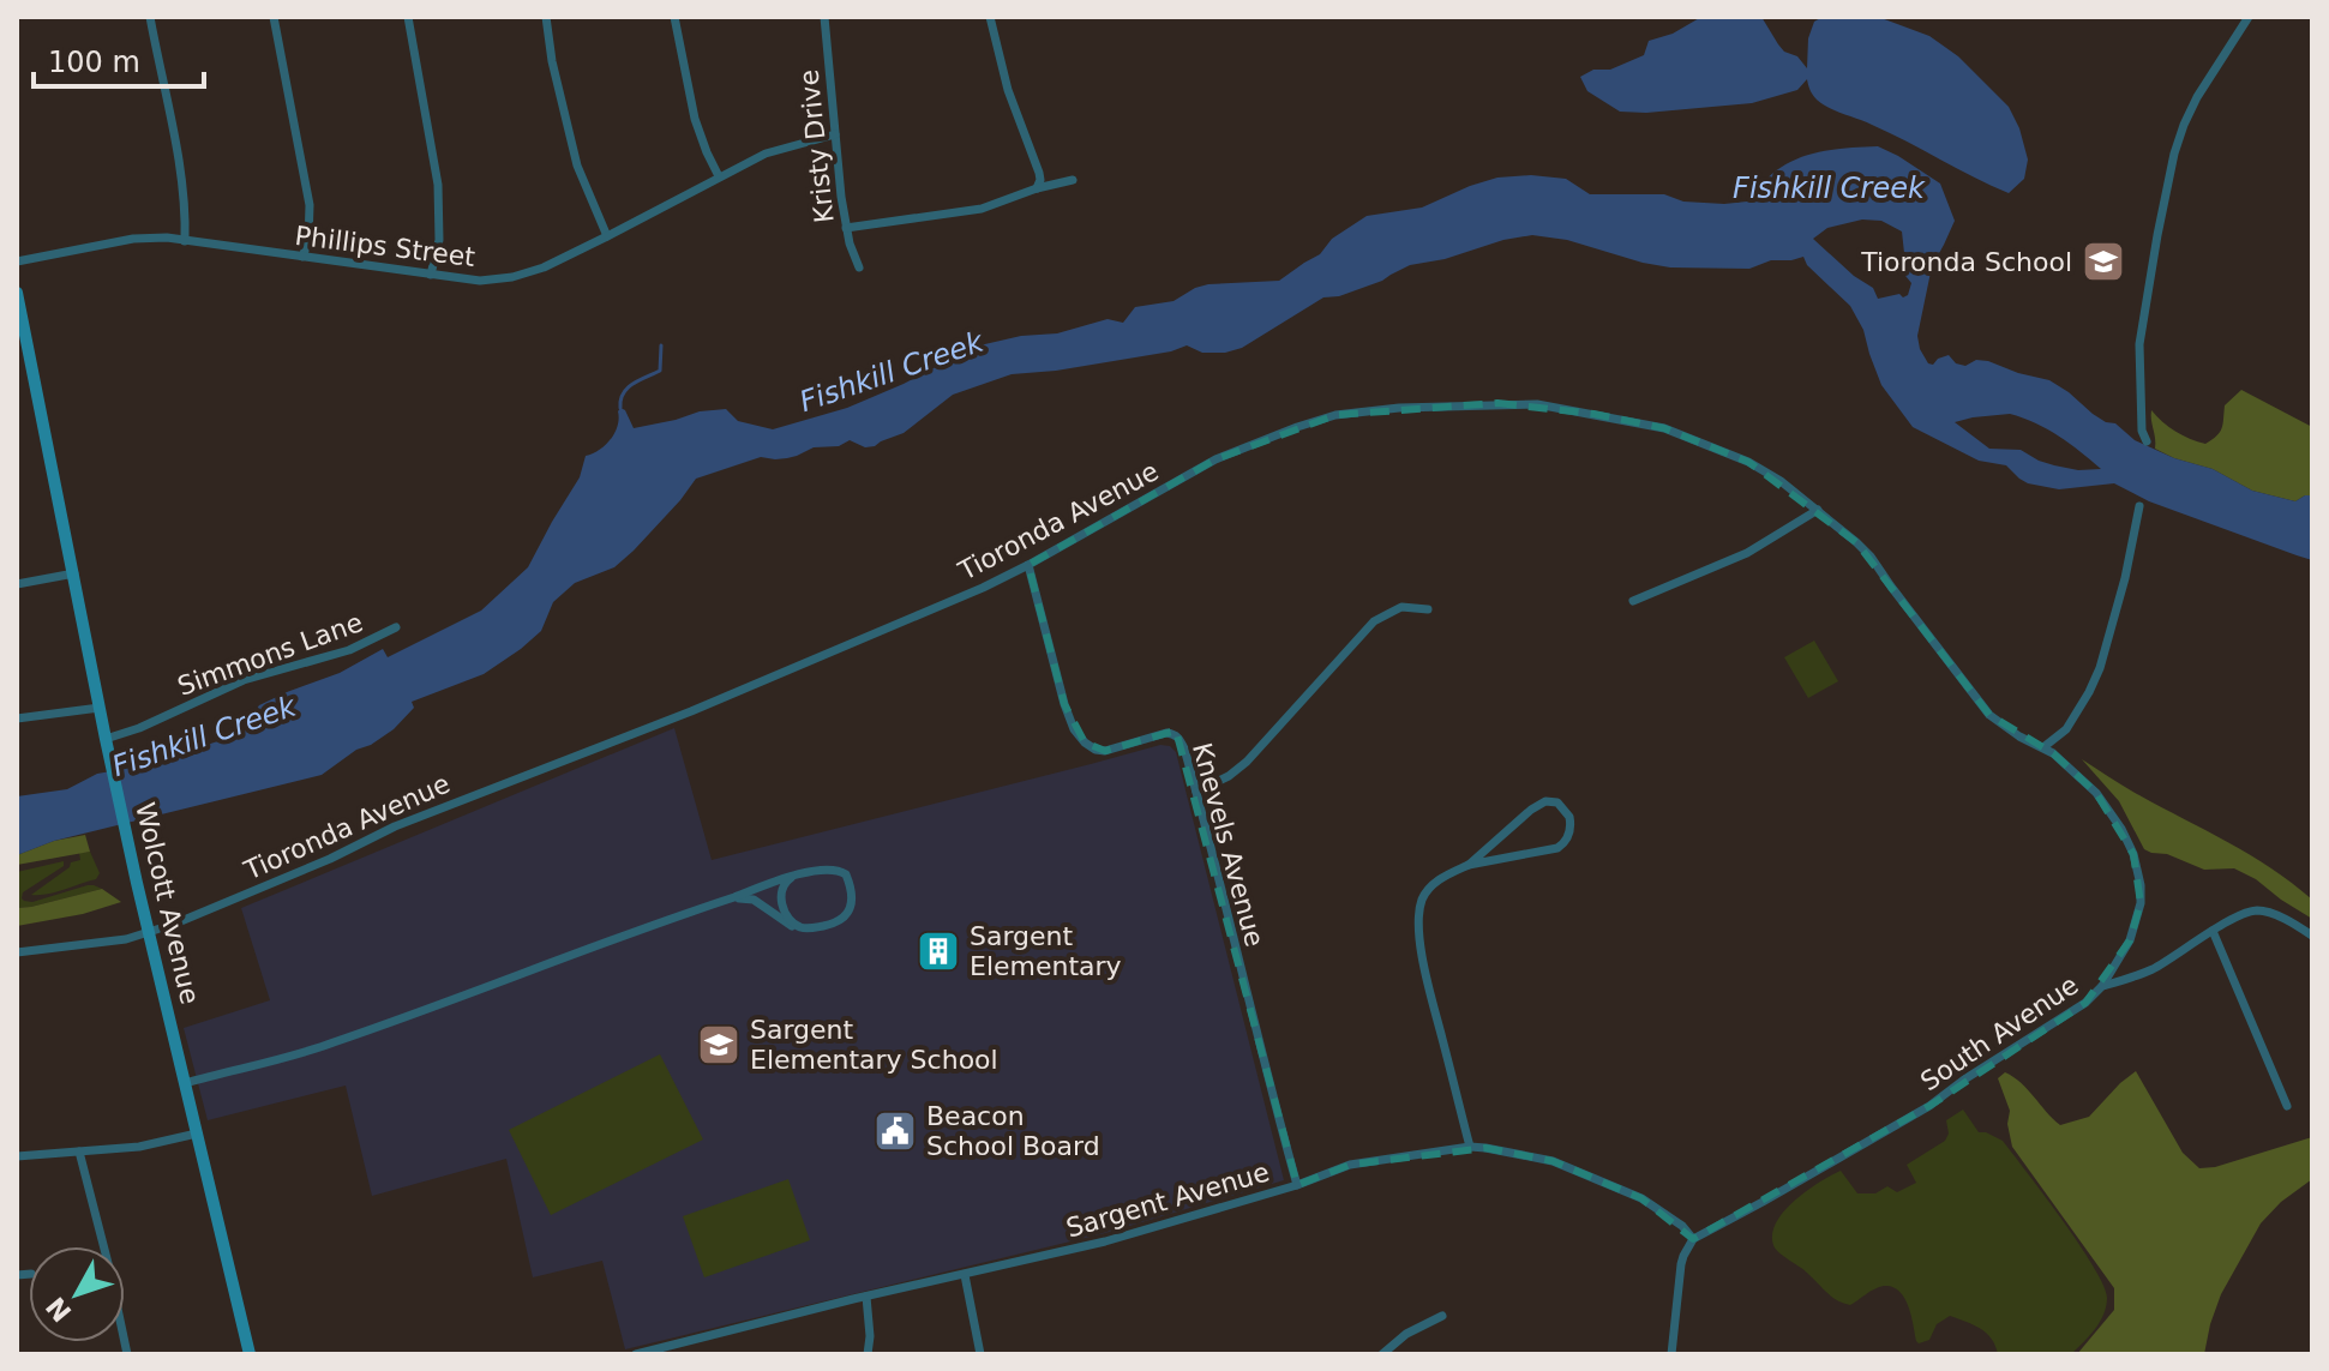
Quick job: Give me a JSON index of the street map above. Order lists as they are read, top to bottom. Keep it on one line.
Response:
{"streets":{"main road":["Wolcott Avenue"],"street":["Kristy Drive","Phillips Street","Tioronda Avenue","Simmons Lane","Knevels Avenue","South Avenue","Sargent Avenue"]},"crossings":[["Kristy Drive","Phillips Street"],["Tioronda Avenue","Knevels Avenue"],["Tioronda Avenue","Wolcott Avenue"],["Tioronda Avenue","South Avenue"],["Simmons Lane","Wolcott Avenue"],["Knevels Avenue","Sargent Avenue"],["South Avenue","Sargent Avenue"]],"water":["Fishkill Creek"],"places":{"school or university":["Tioronda School","Sargent Elementary School"],"building":["Sargent Elementary"],"public building":["Beacon School Board"]},"scale_bar":"100 m","north":"bottom left"}
